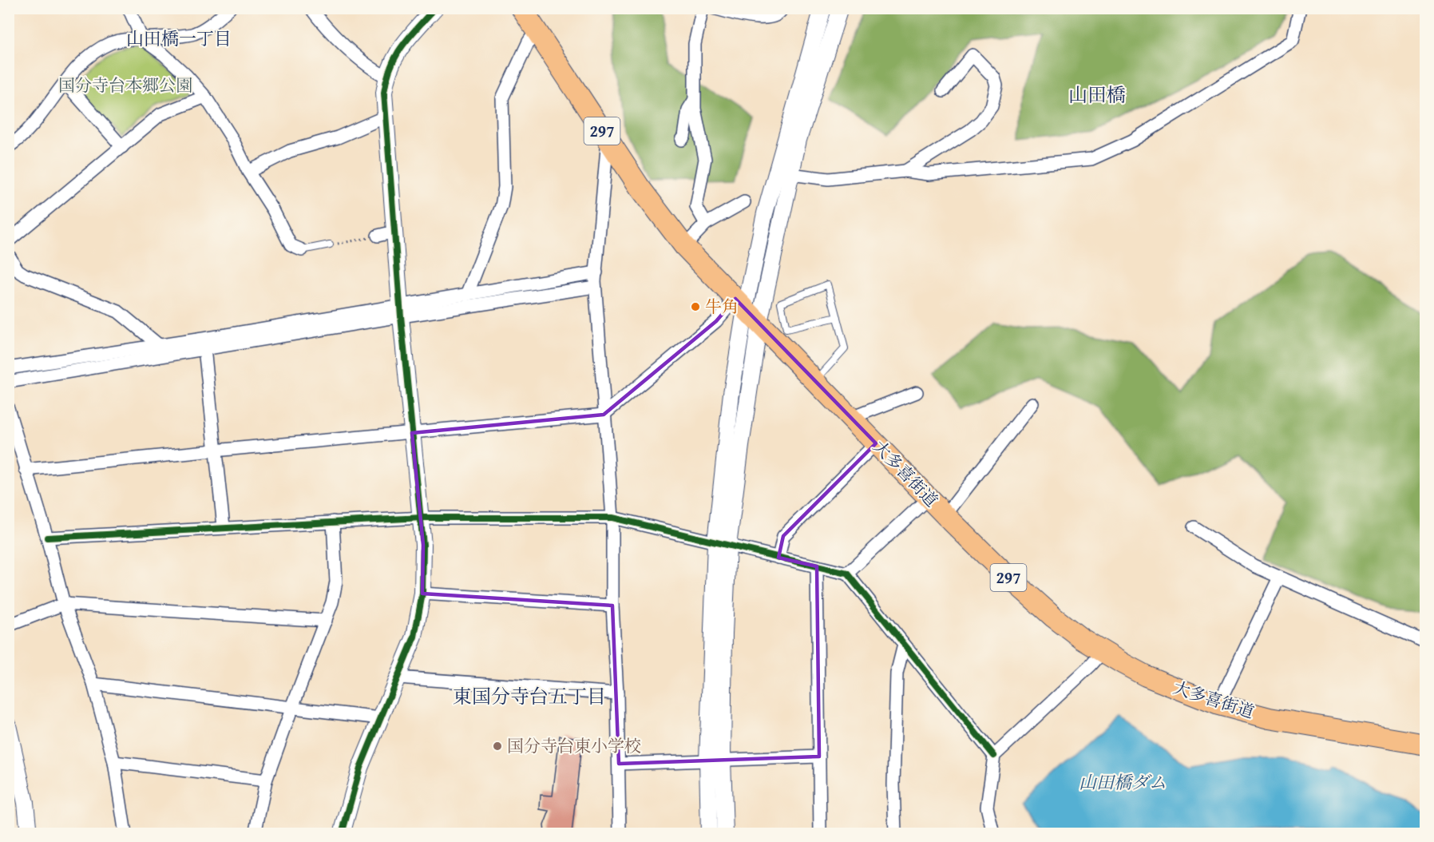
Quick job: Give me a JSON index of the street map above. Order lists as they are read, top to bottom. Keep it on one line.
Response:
{"streets":{"highway":["297","大多喜街道"]},"districts":["山田橋一丁目","山田橋","東国分寺台五丁目"],"water":["山田橋ダム"],"parks":["国分寺台本郷公園"],"places":["牛角","国分寺台東小学校"]}
